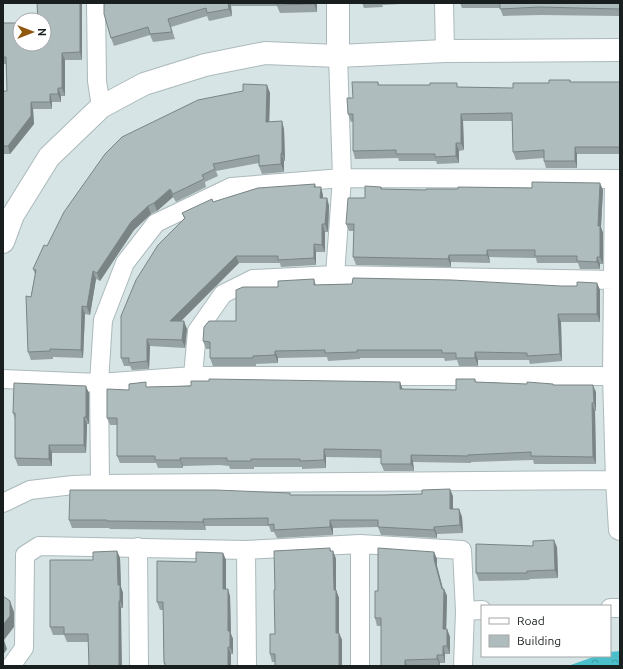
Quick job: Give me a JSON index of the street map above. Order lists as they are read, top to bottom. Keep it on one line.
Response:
{"legend":["Road","Building"],"north":"right"}
